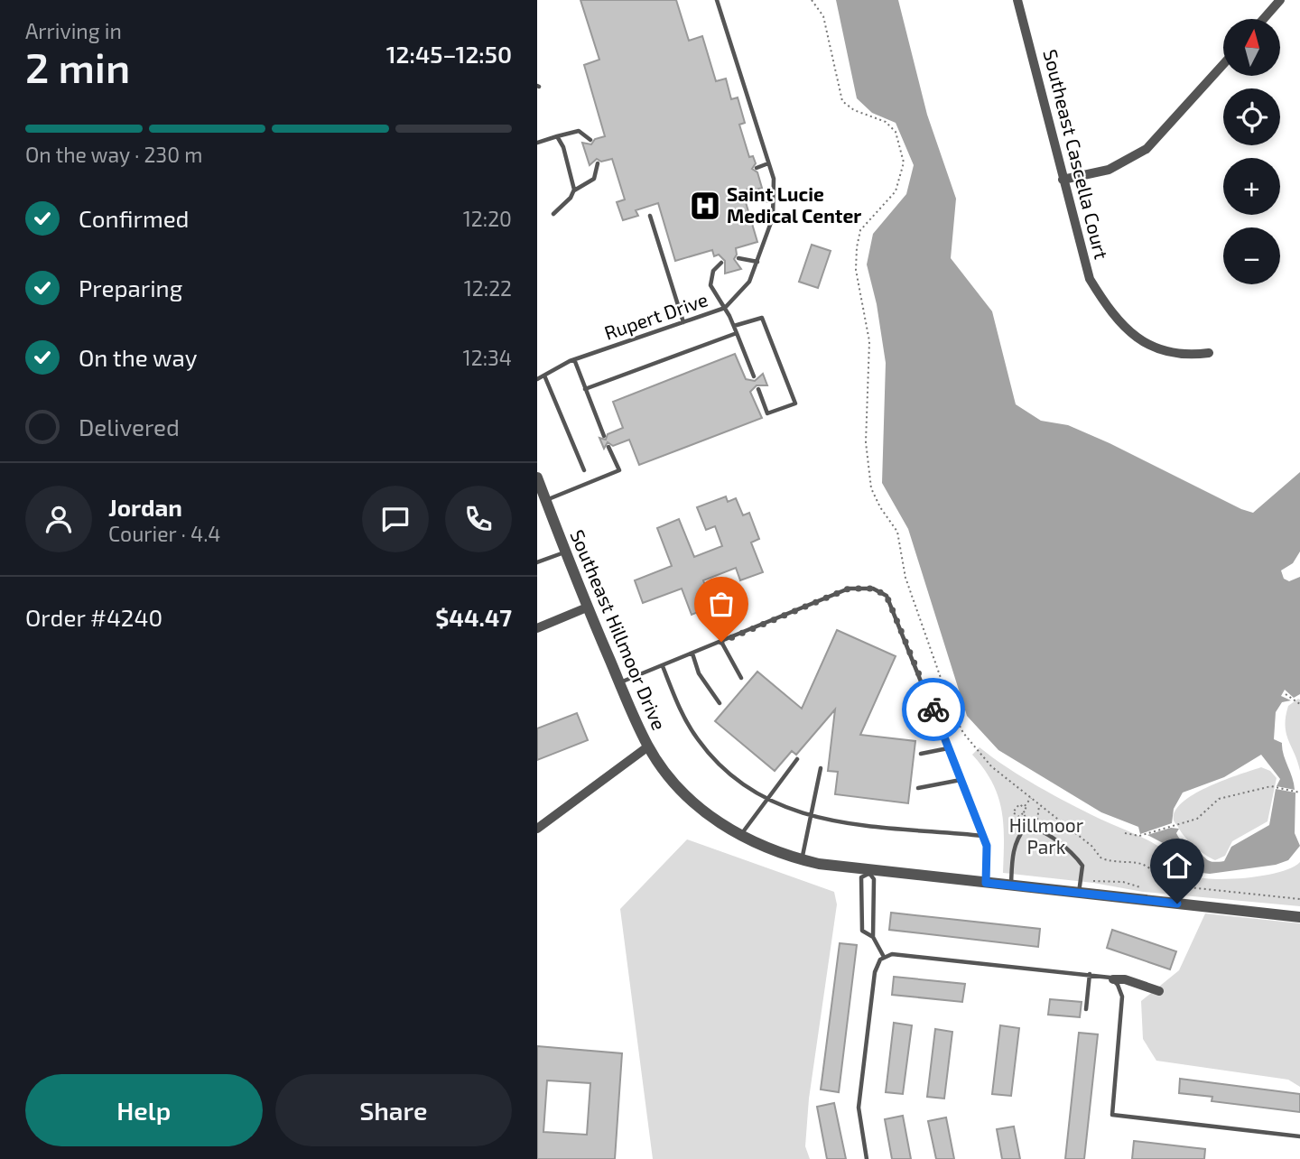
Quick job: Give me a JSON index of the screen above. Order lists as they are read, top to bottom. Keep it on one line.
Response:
{"streets":{"street":["Southeast Cascella Court","Southeast Hillmoor Drive"],"lane":["Rupert Drive"]},"parks":["Hillmoor Park"],"places":{"hospital":["Saint Lucie Medical Center"]},"north":"top","page":{"heading":["2 min","Arriving in","12:45–12:50"],"panel":["Jordan","Courier · 4.4","Order #4240","$44.47"],"map_buttons":["+","−"],"bar":"On the way · 230 m","list":[["Confirmed","12:20"],["Preparing","12:22"],["On the way","12:34"],"Delivered"],"buttons":["Help","Share"]}}
